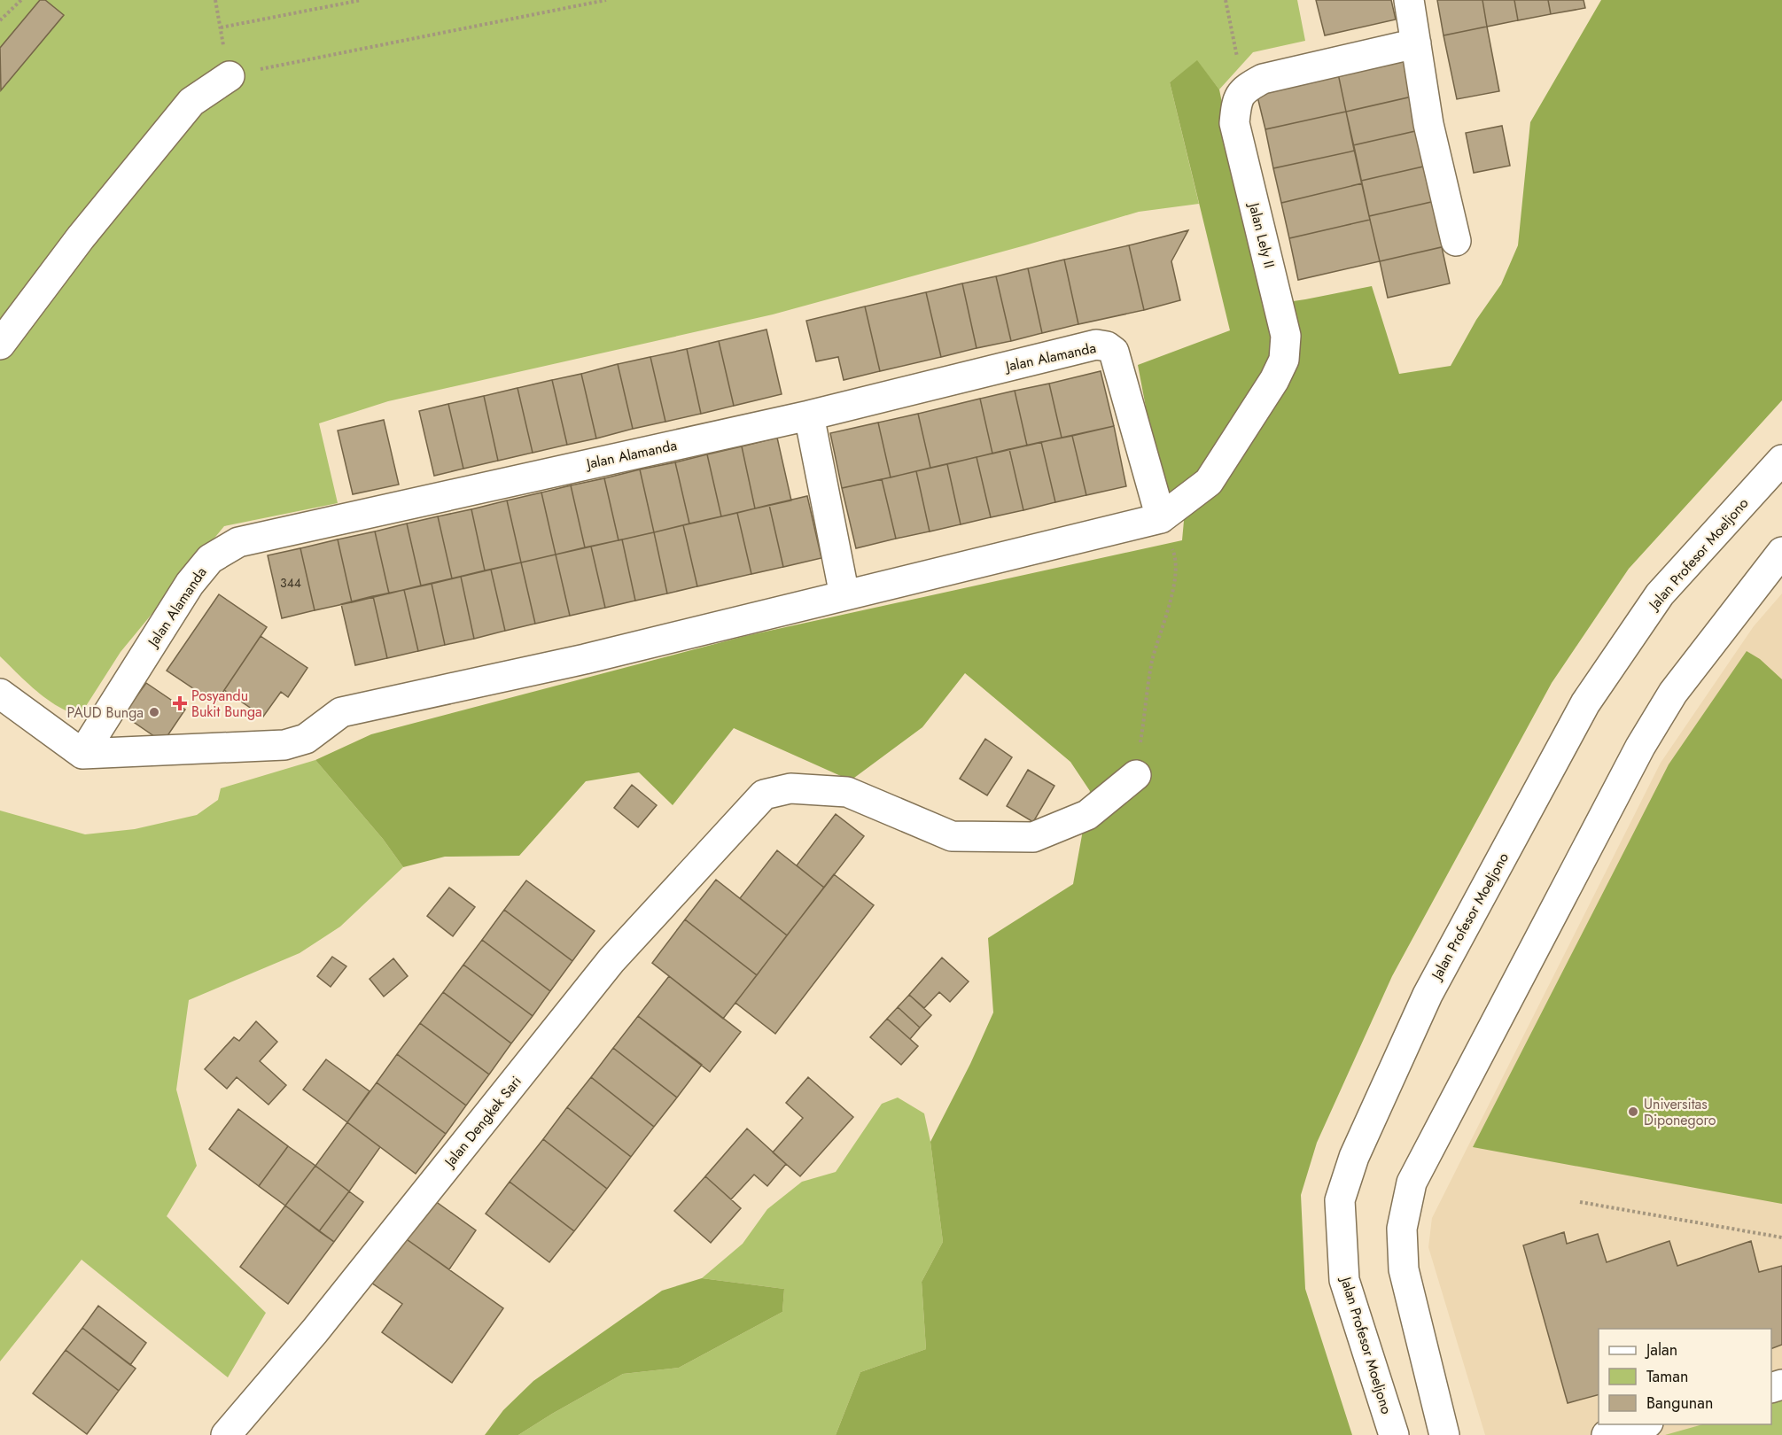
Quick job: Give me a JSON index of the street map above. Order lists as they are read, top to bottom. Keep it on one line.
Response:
{"streets":{"street":["Jalan Lely II","Jalan Alamanda","Jalan Profesor Moeljono","Jalan Dengkek Sari"]},"crossings":[["Jalan Lely II","Jalan Alamanda"]],"places":{"health":["Posyandu Bukit Bunga"],"other":["PAUD Bunga","Universitas Diponegoro"]},"house_numbers":["344"],"legend":["Jalan","Taman","Bangunan"]}
